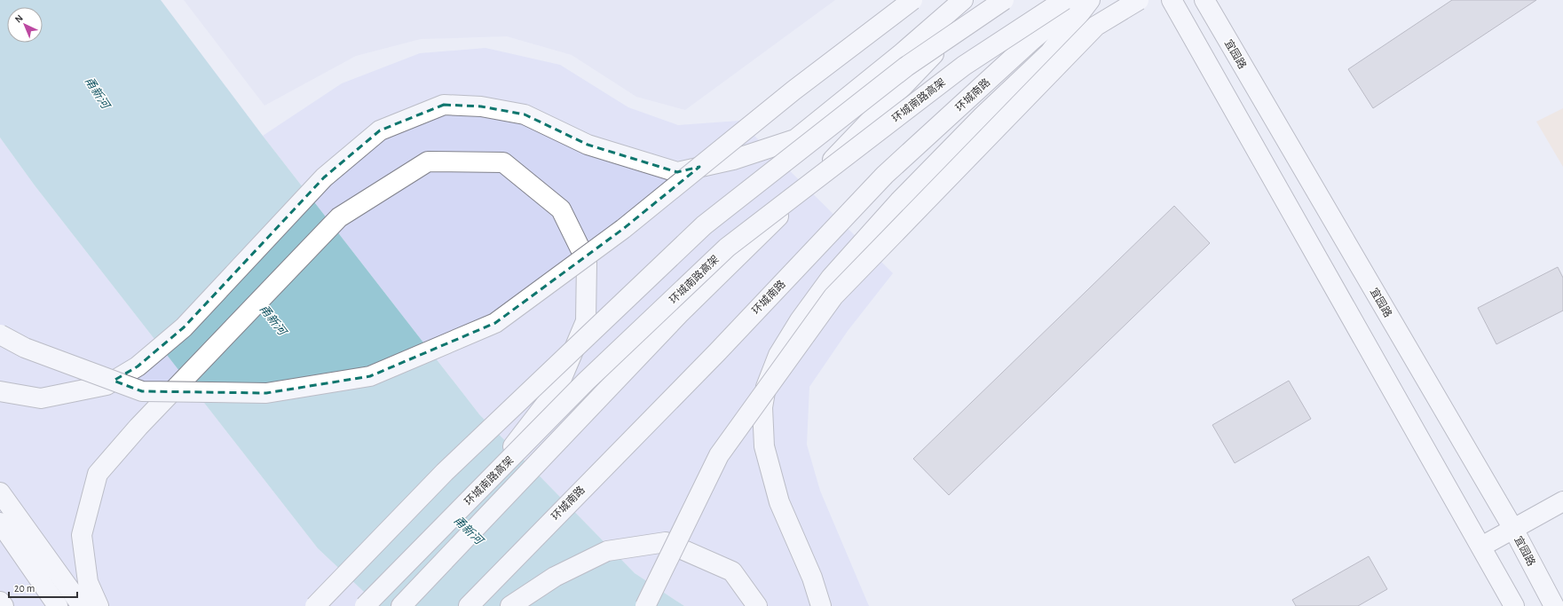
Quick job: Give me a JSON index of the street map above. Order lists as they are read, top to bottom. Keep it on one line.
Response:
{"streets":{"main road":["宜园路","环城南路","环城南路高架"]},"water":["甬新河"],"scale_bar":"20 m","north":"top left"}
